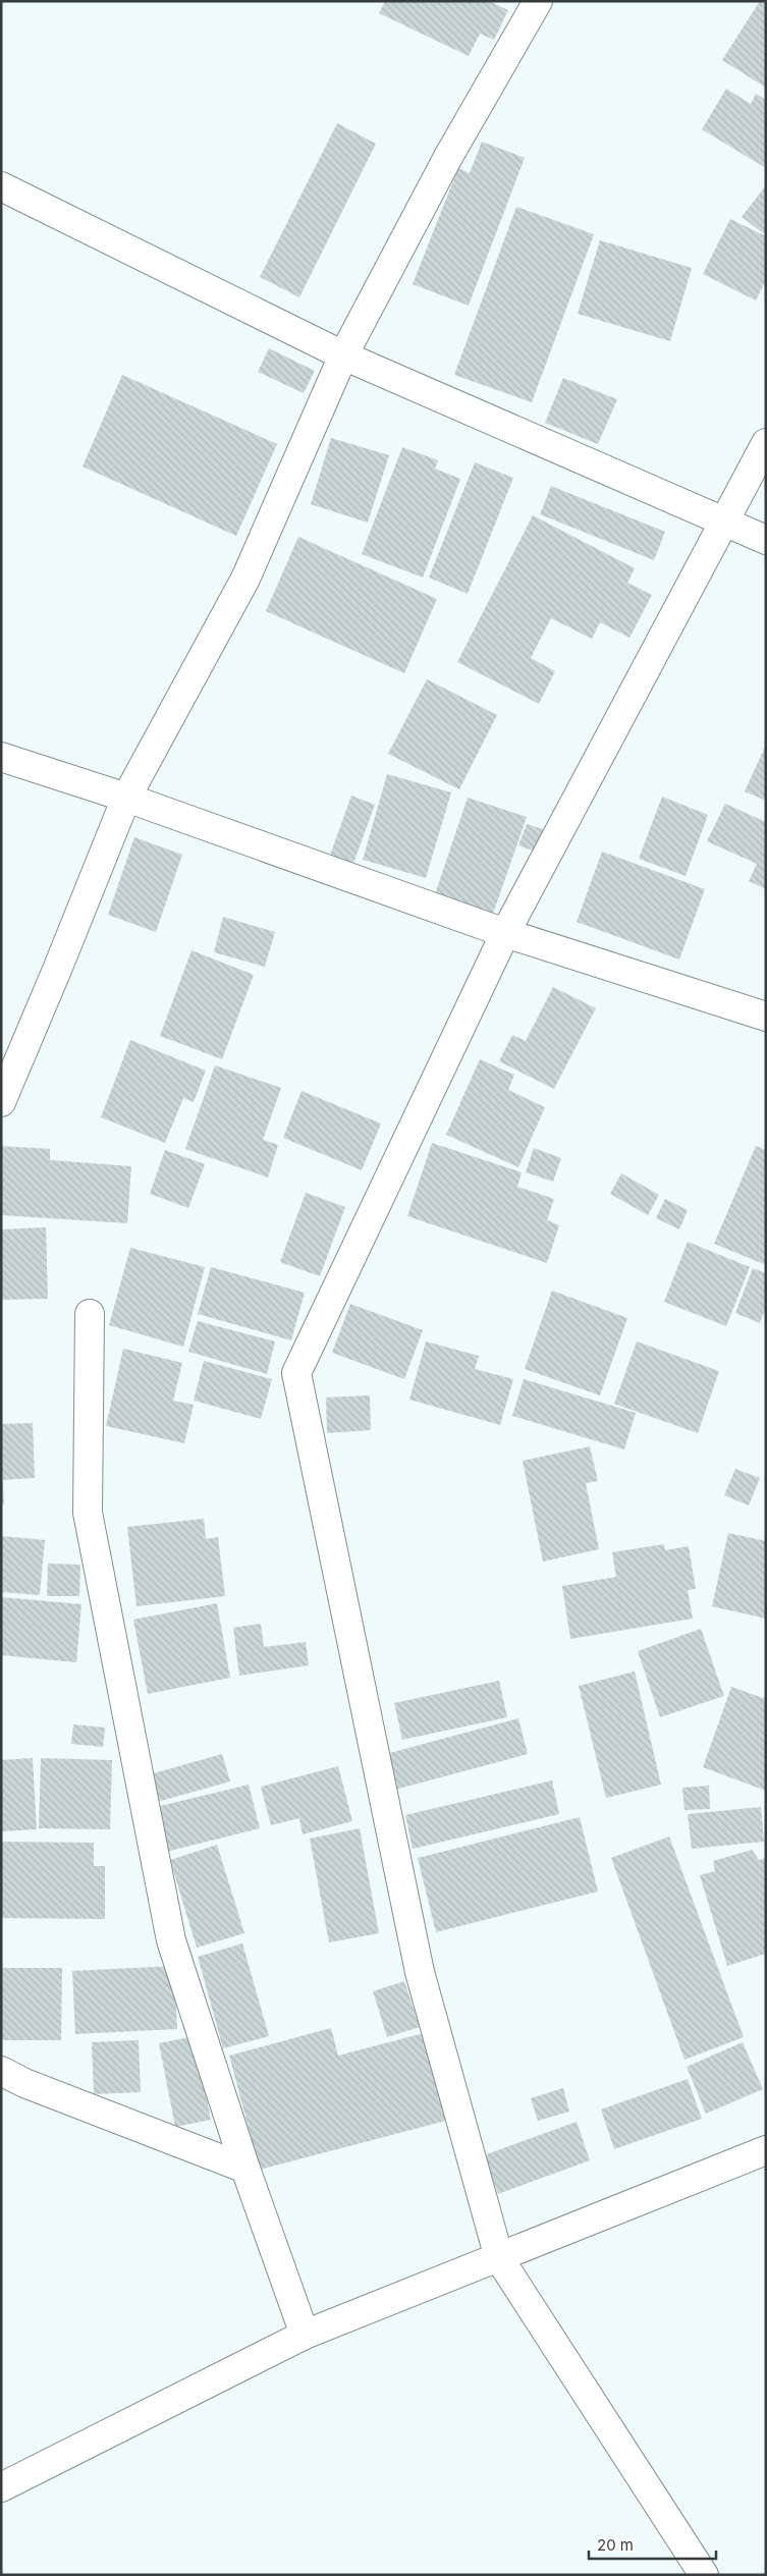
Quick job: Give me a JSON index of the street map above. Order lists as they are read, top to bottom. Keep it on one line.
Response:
{"scale_bar":"20 m"}
